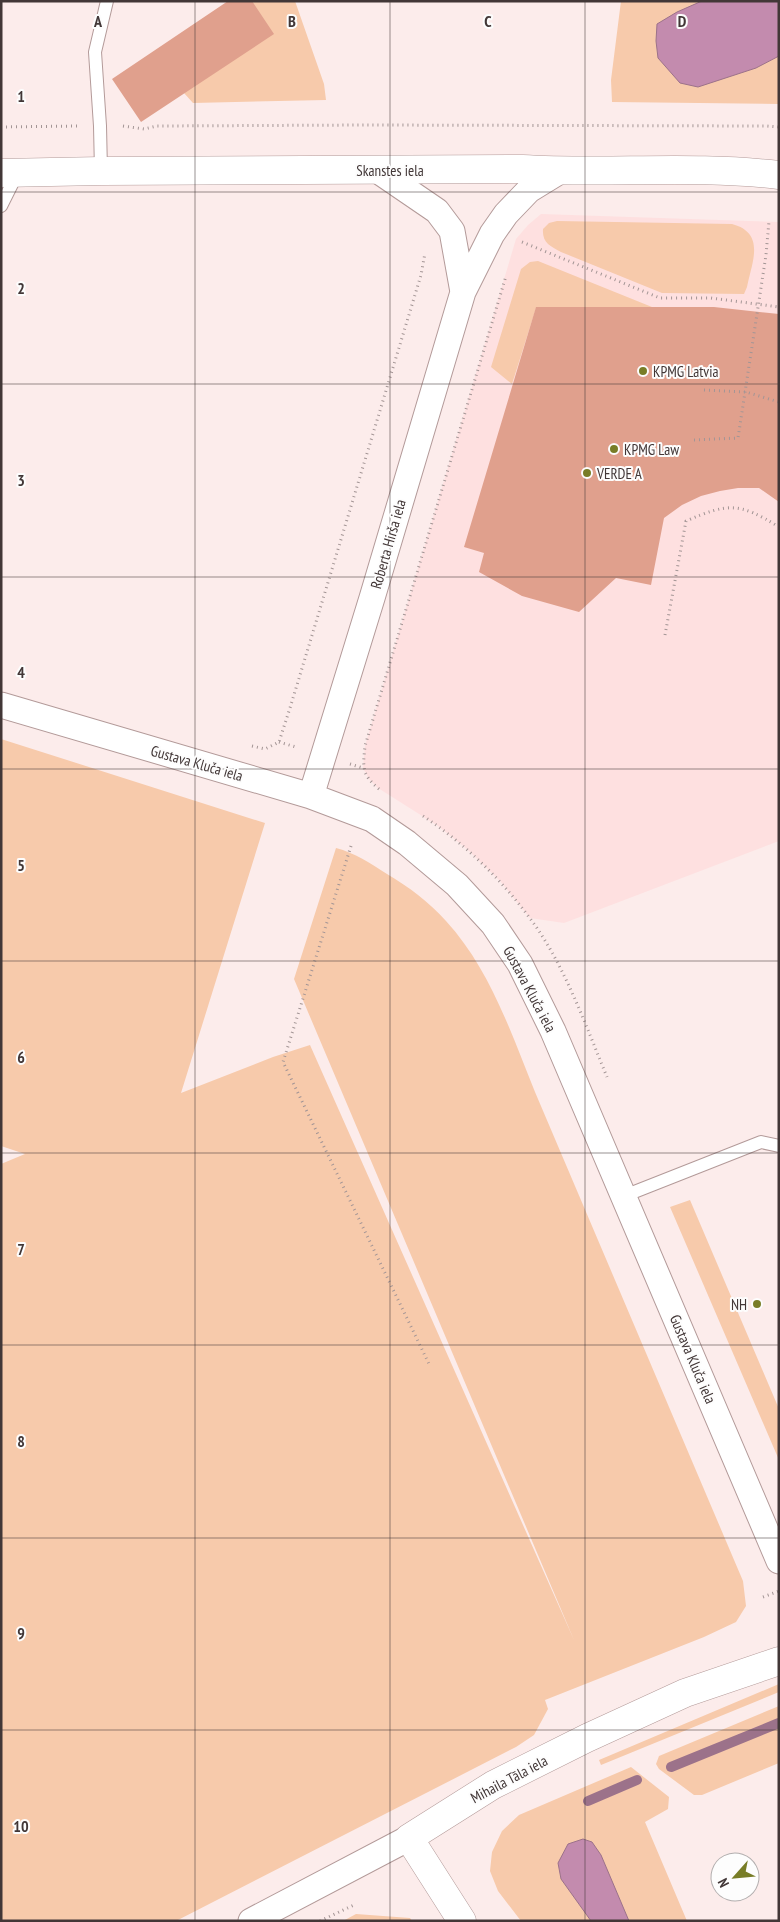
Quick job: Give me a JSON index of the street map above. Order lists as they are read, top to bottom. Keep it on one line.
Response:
{"streets":{"main road":["Skanstes iela","Mihaila Tāla iela"],"street":["Roberta Hirša iela","Gustava Kluča iela"]},"crossings":[["Skanstes iela","Roberta Hirša iela"],["Roberta Hirša iela","Gustava Kluča iela"]],"places":["KPMG Latvia","KPMG Law","VERDE A","NH"],"north":"bottom left","grid":{"columns":["A","B","C","D"],"rows":["1","2","3","4","5","6","7","8","9","10"]}}
